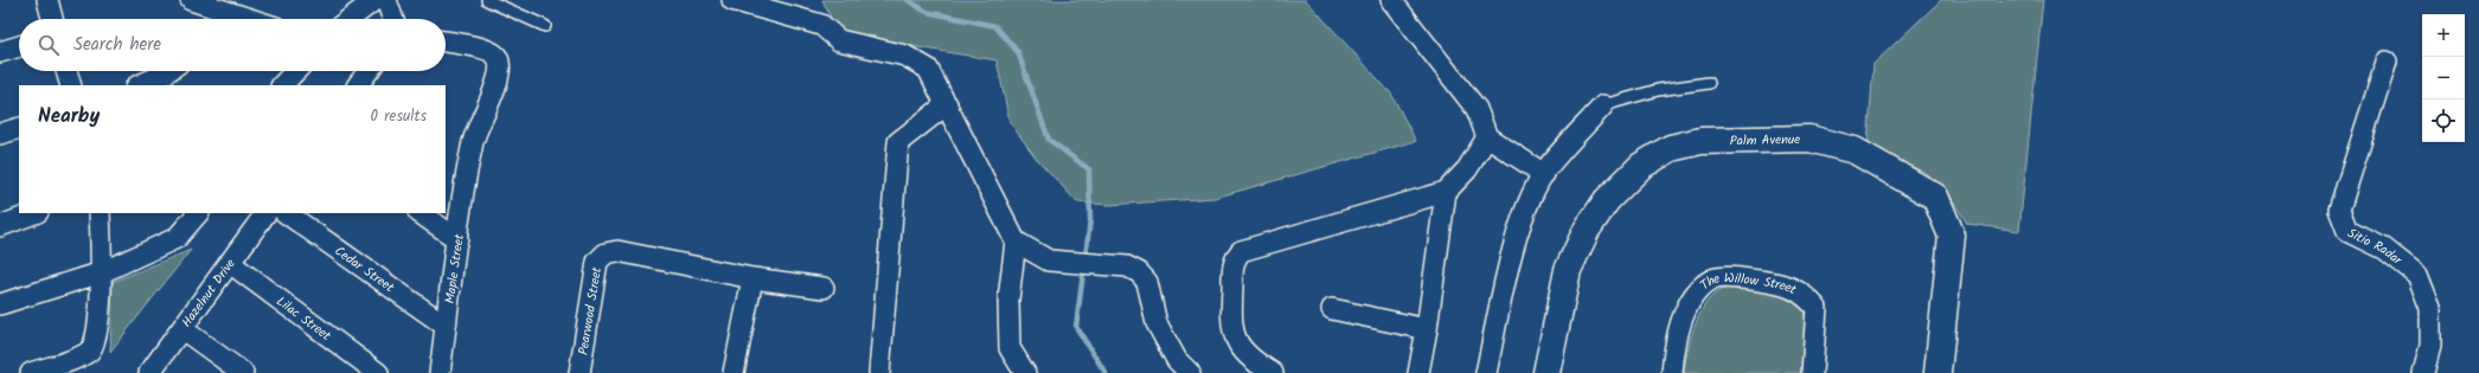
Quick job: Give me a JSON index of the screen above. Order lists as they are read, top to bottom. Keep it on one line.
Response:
{"streets":{"street":["Palm Avenue","Sitio Radar","Cedar Street","Maple Street","Hazelnut Drive","The Willow Street","Pearwood Street","Lilac Street"]},"crossings":[["Cedar Street","Maple Street"],["Hazelnut Drive","Lilac Street"]],"page":{"map_buttons":["+","−"],"search":"Search here","heading":["Nearby","0 results"]}}
